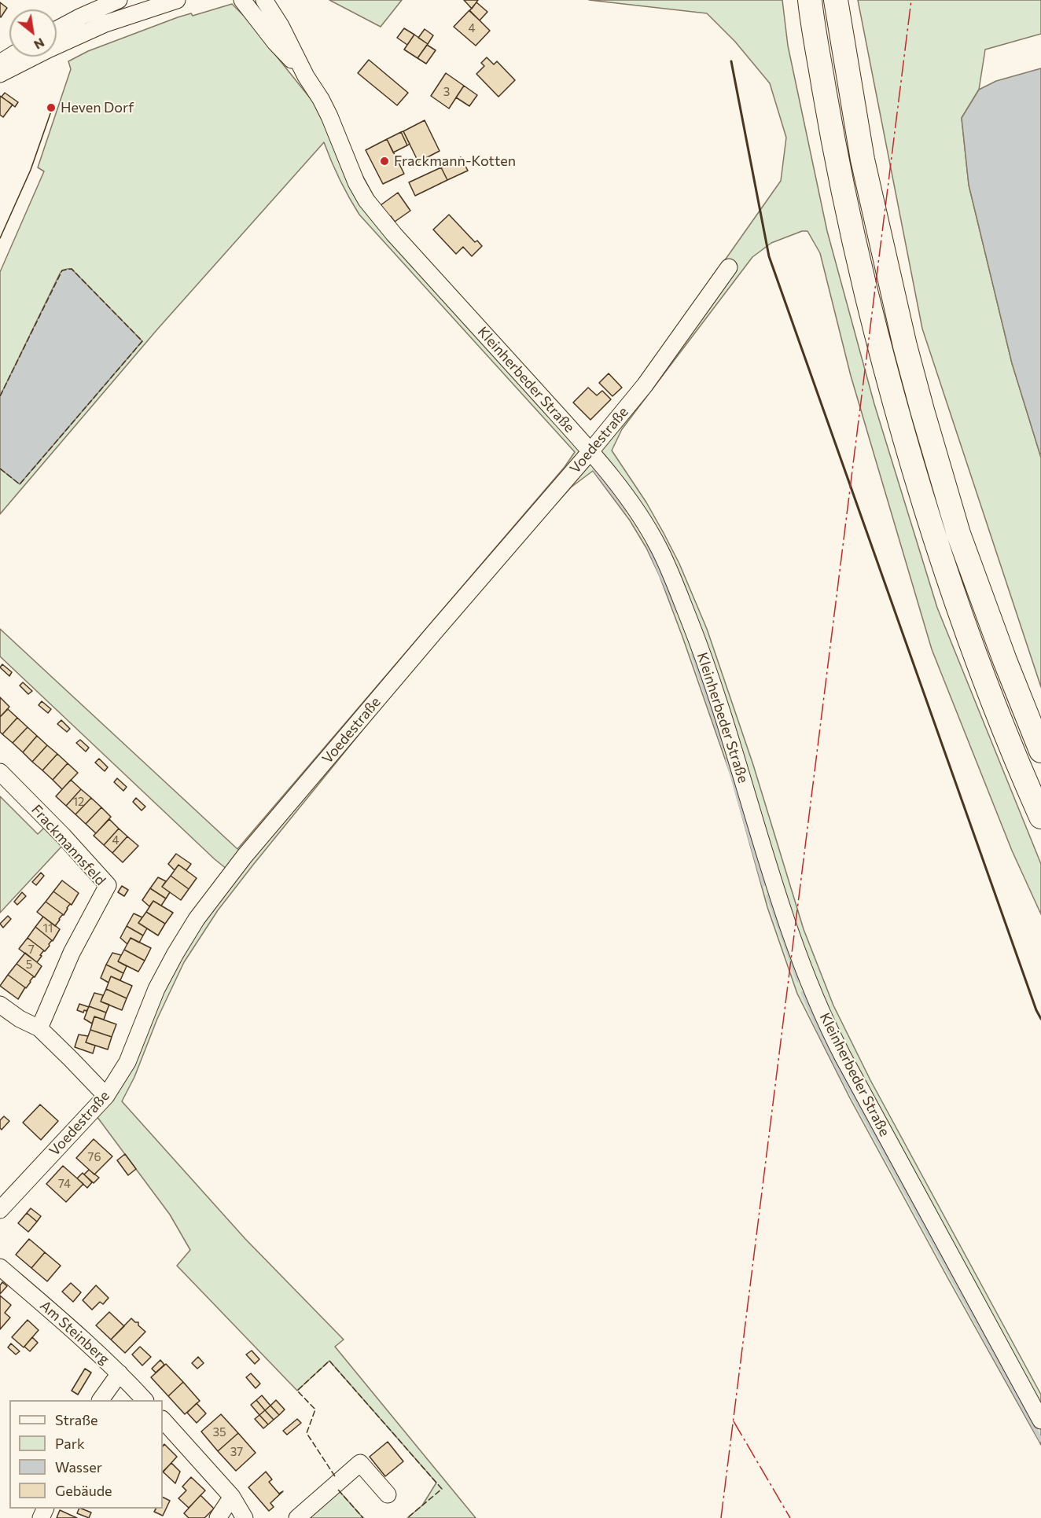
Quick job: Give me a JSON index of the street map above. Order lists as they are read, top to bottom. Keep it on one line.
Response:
{"streets":{"street":["Kleinherbeder Straße","Voedestraße","Frackmannsfeld","Am Steinberg"]},"crossings":[["Kleinherbeder Straße","Voedestraße"]],"places":["Heven Dorf","Frackmann-Kotten"],"house_numbers":["4","3","12","4","11","7","5","76","74","35","37"],"legend":["Straße","Park","Wasser","Gebäude"],"north":"bottom right"}
